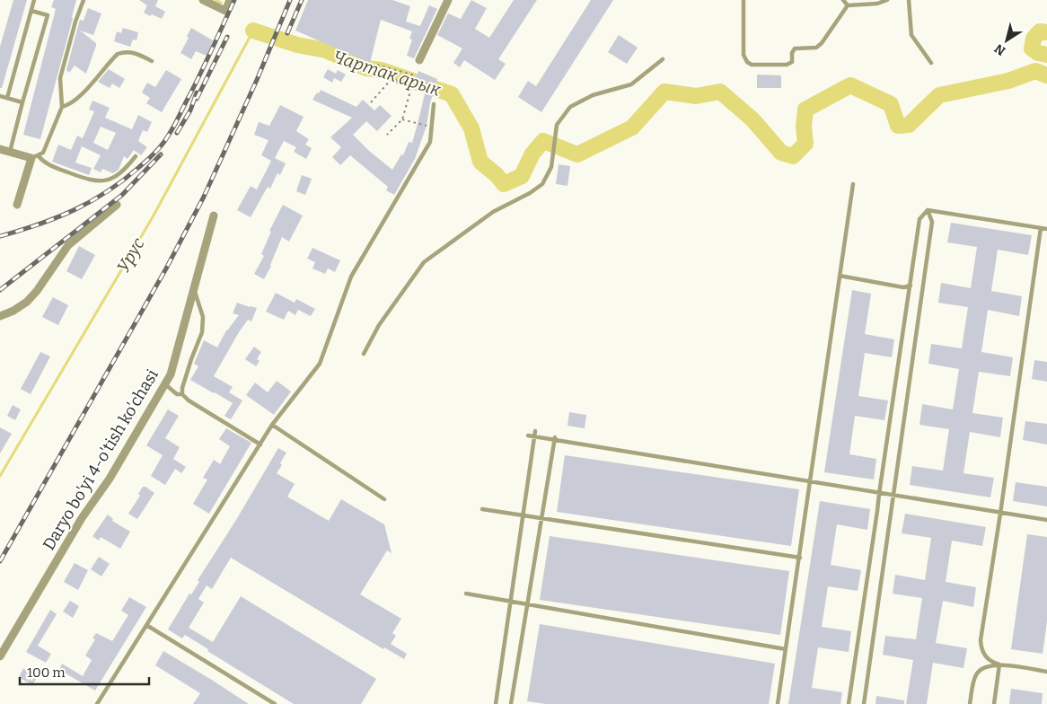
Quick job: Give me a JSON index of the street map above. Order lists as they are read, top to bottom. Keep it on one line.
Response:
{"streets":{"street":["Daryo bo'yi 4-o'tish ko'chasi"]},"water":["Чартак арык","Урус"],"scale_bar":"100 m","north":"bottom left"}
